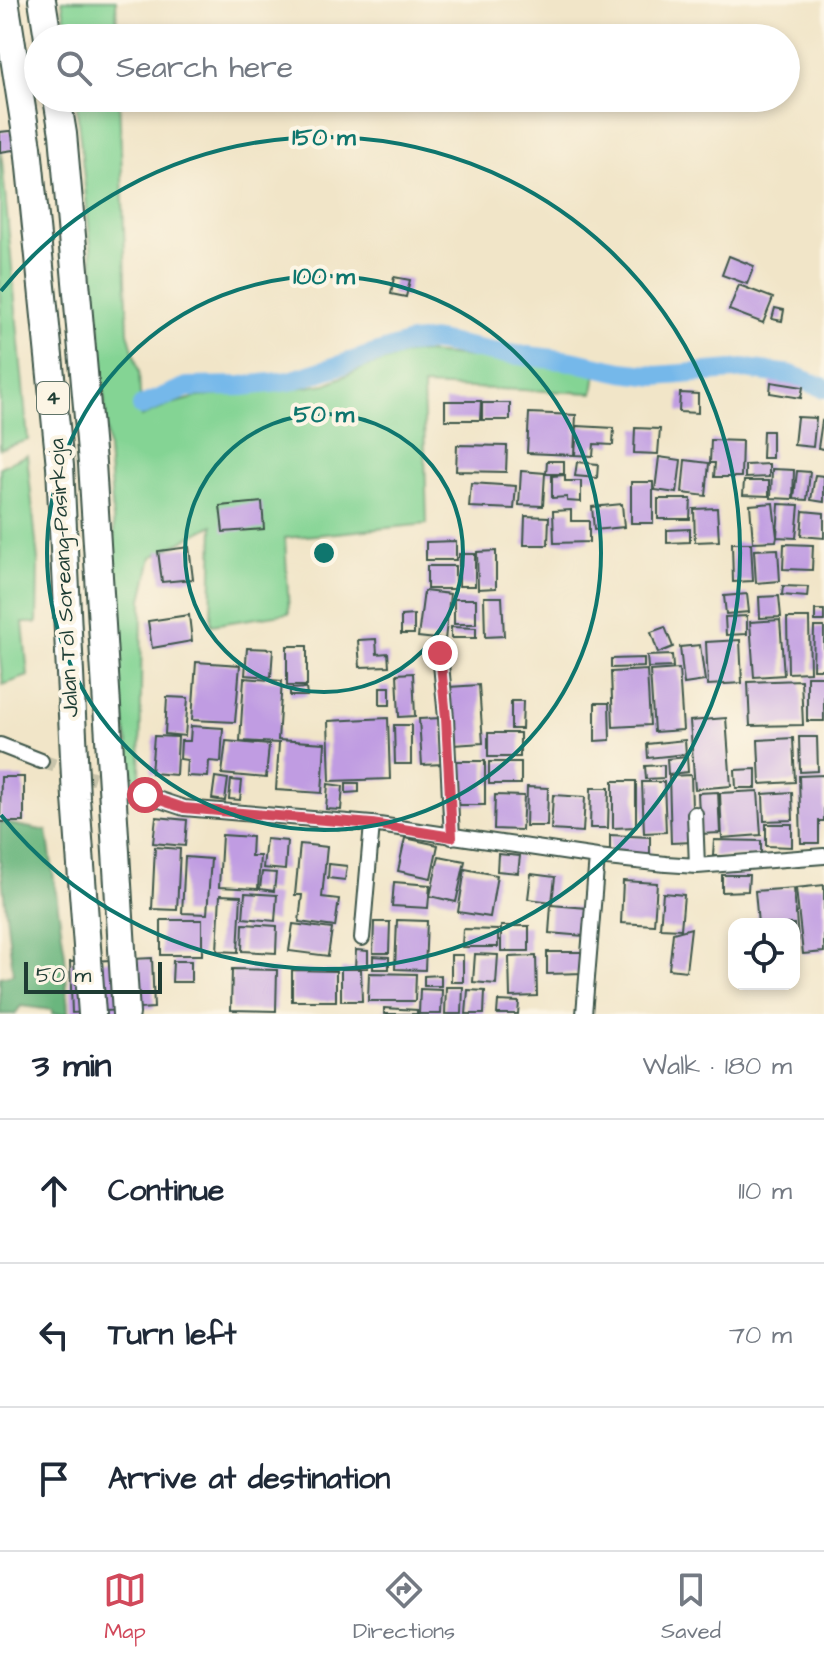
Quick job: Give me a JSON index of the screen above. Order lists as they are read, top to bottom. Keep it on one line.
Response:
{"streets":{"highway":["4","Jalan Tol Soreang–Pasirkoja"]},"scale_bar":"50 m","page":{"search":"Search here","scale":"50 m","heading":["3 min","Walk · 180 m"],"list":[["Continue","110 m"],["Turn left","70 m"],"Arrive at destination"],"nav":["Map","Directions","Saved"]},"rings":["150 m","100 m","50 m"]}
